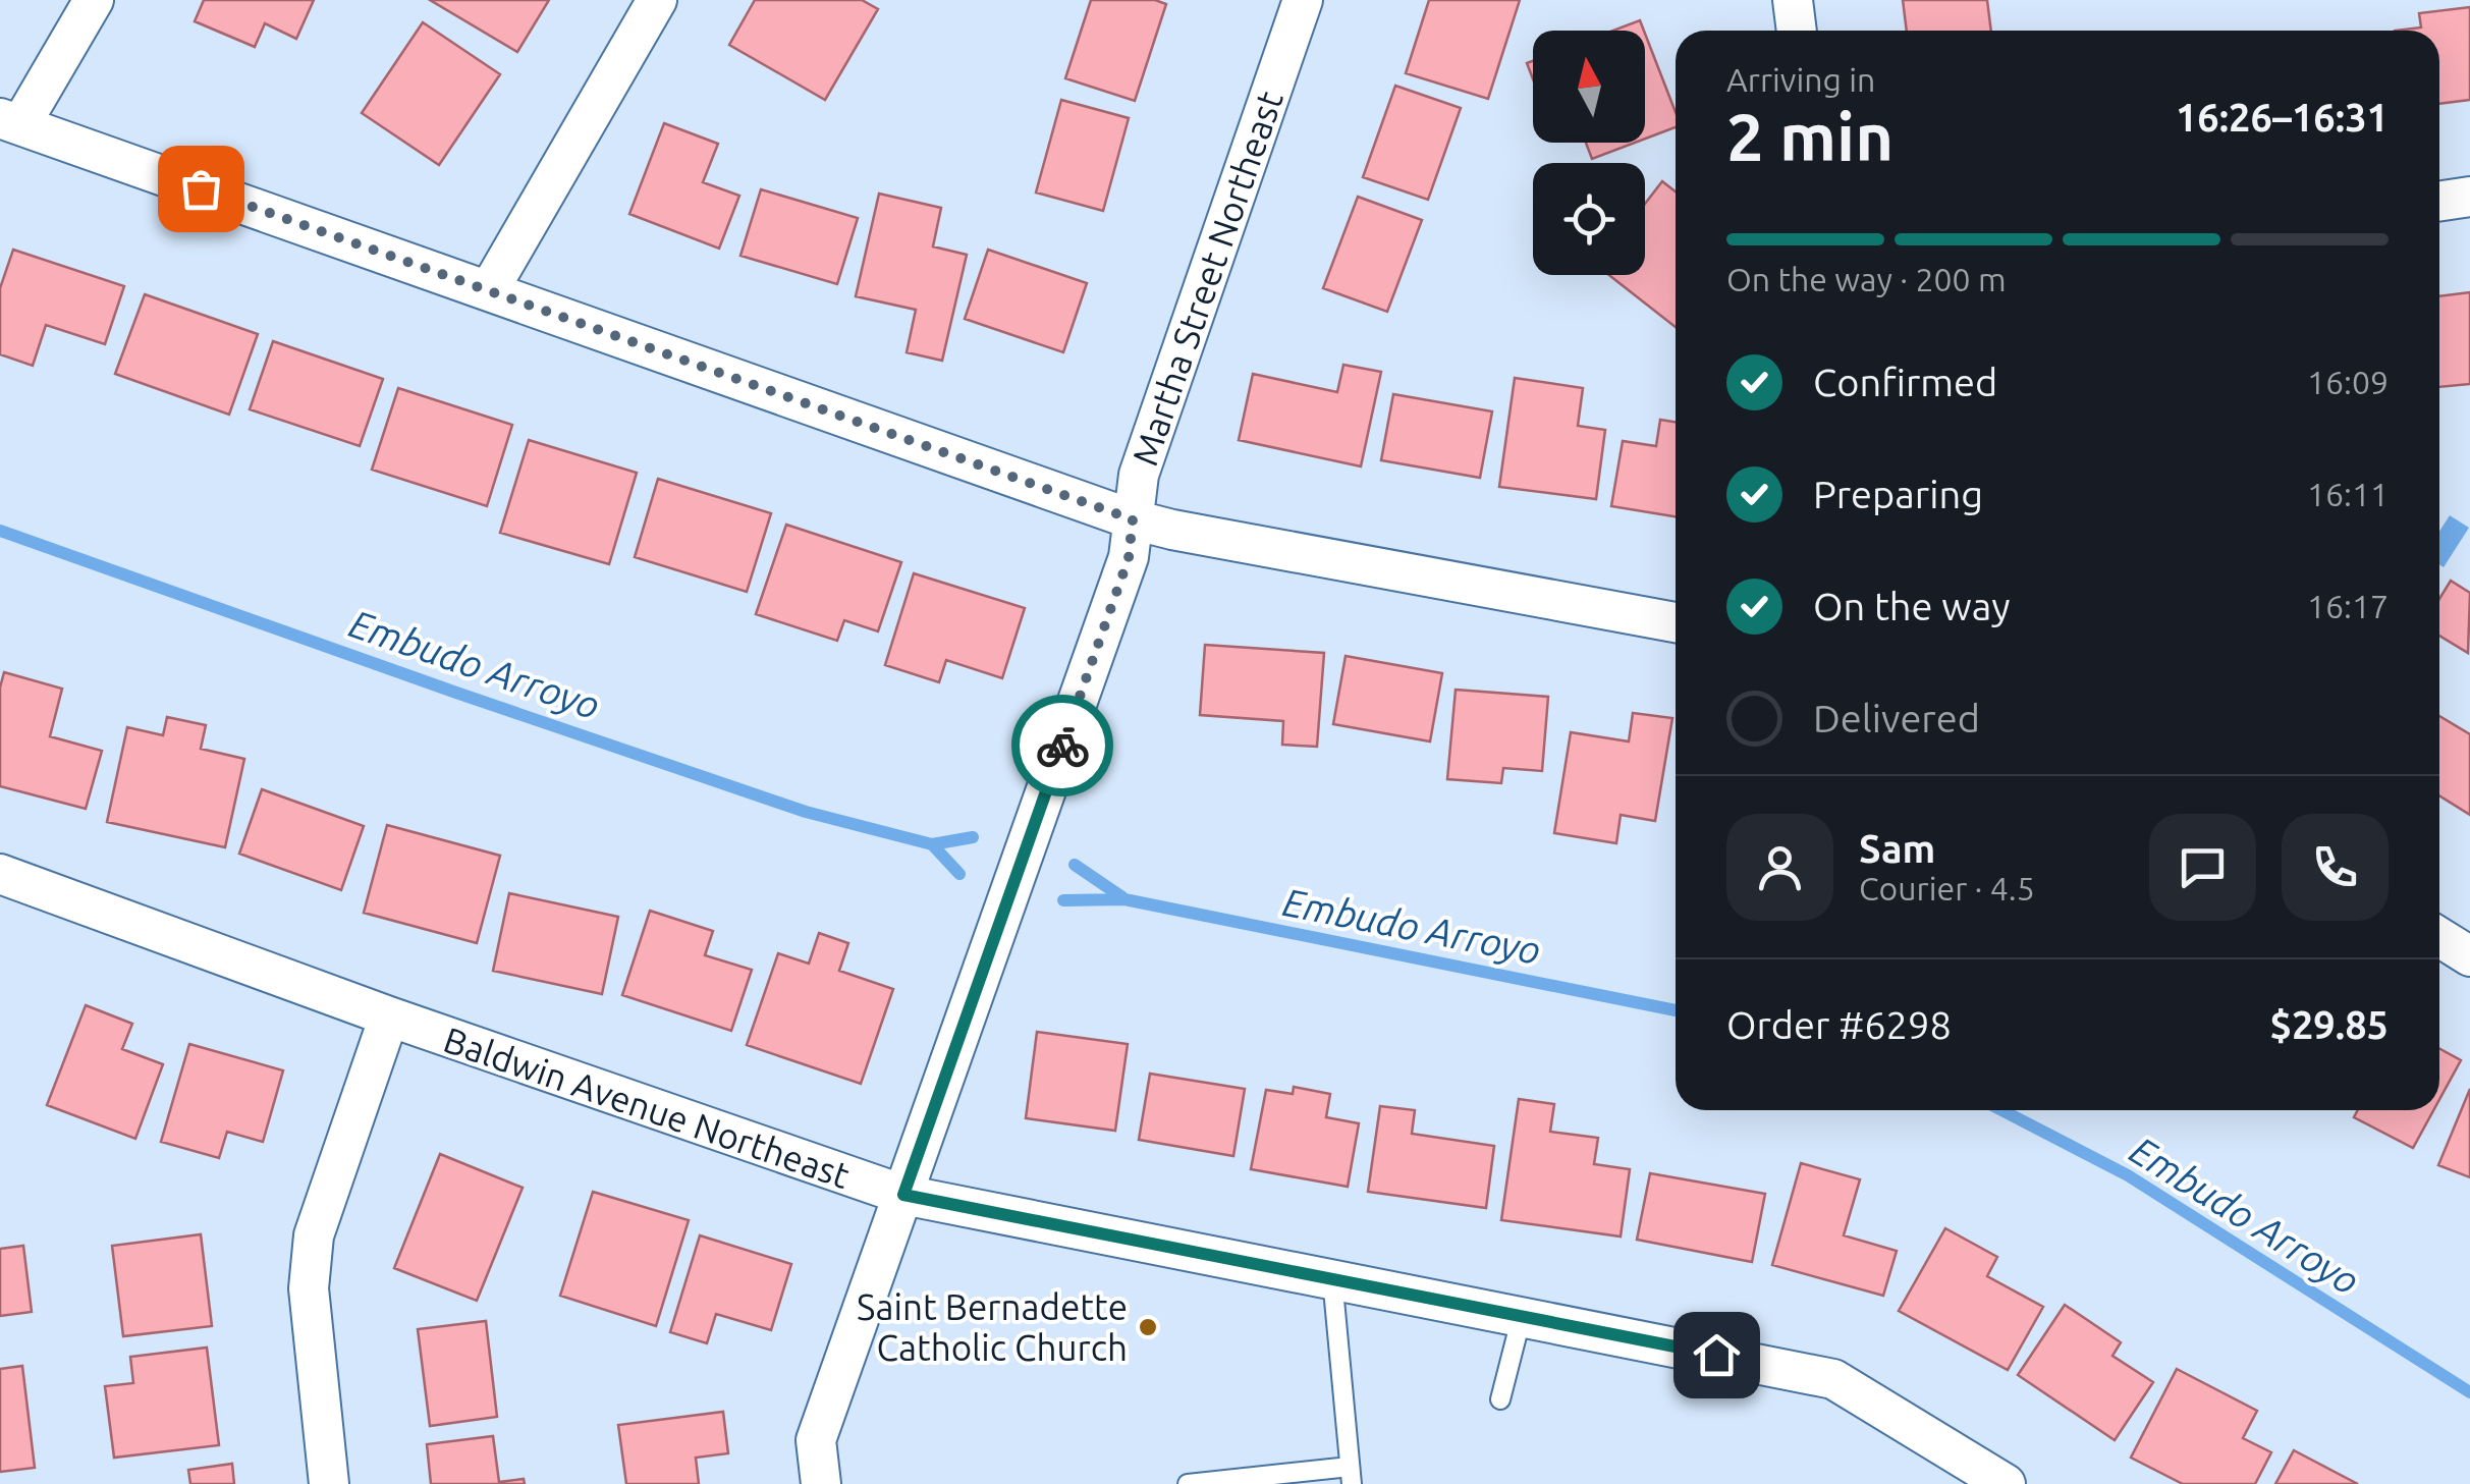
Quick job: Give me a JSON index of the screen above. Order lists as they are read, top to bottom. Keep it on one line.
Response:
{"streets":{"street":["Martha Street Northeast","Baldwin Avenue Northeast"]},"crossings":[["Martha Street Northeast","Baldwin Avenue Northeast"]],"water":["Embudo Arroyo"],"places":["Saint Bernadette Catholic Church"],"north":"top","page":{"heading":["2 min","Arriving in","16:26–16:31"],"panel":["Sam","Courier · 4.5","Order #6298","$29.85"],"bar":"On the way · 200 m","list":[["Confirmed","16:09"],["Preparing","16:11"],["On the way","16:17"],"Delivered"]}}
